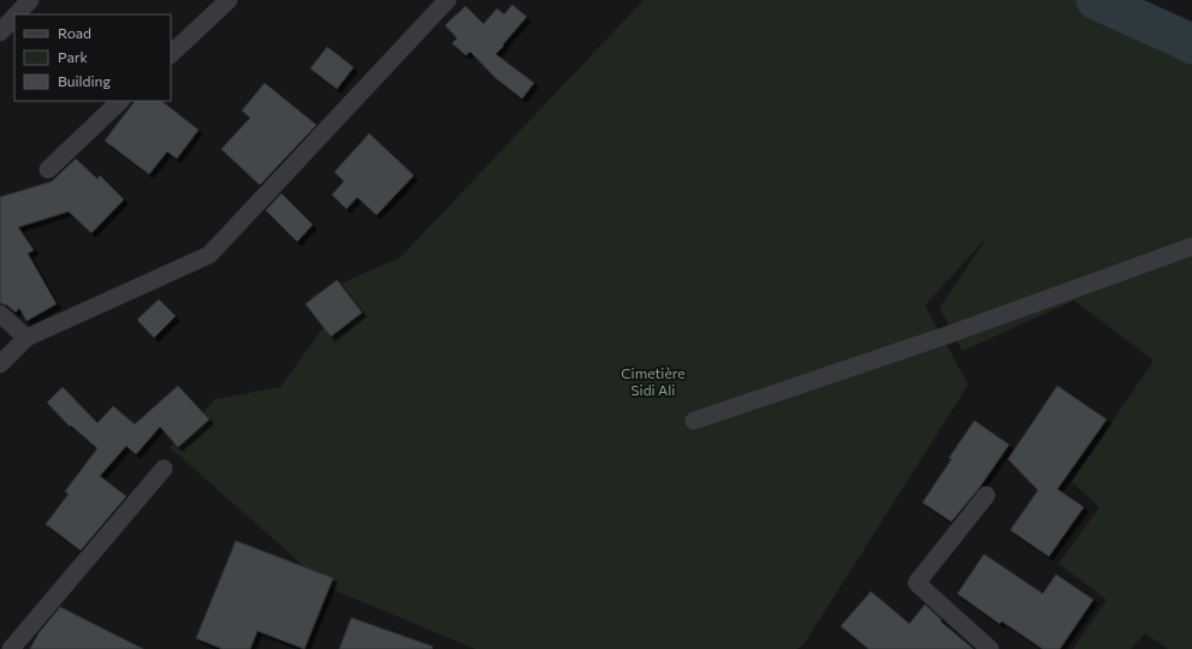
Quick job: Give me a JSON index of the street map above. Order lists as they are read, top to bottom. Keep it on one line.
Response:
{"parks":["Cimetière Sidi Ali"],"legend":["Road","Park","Building"]}
